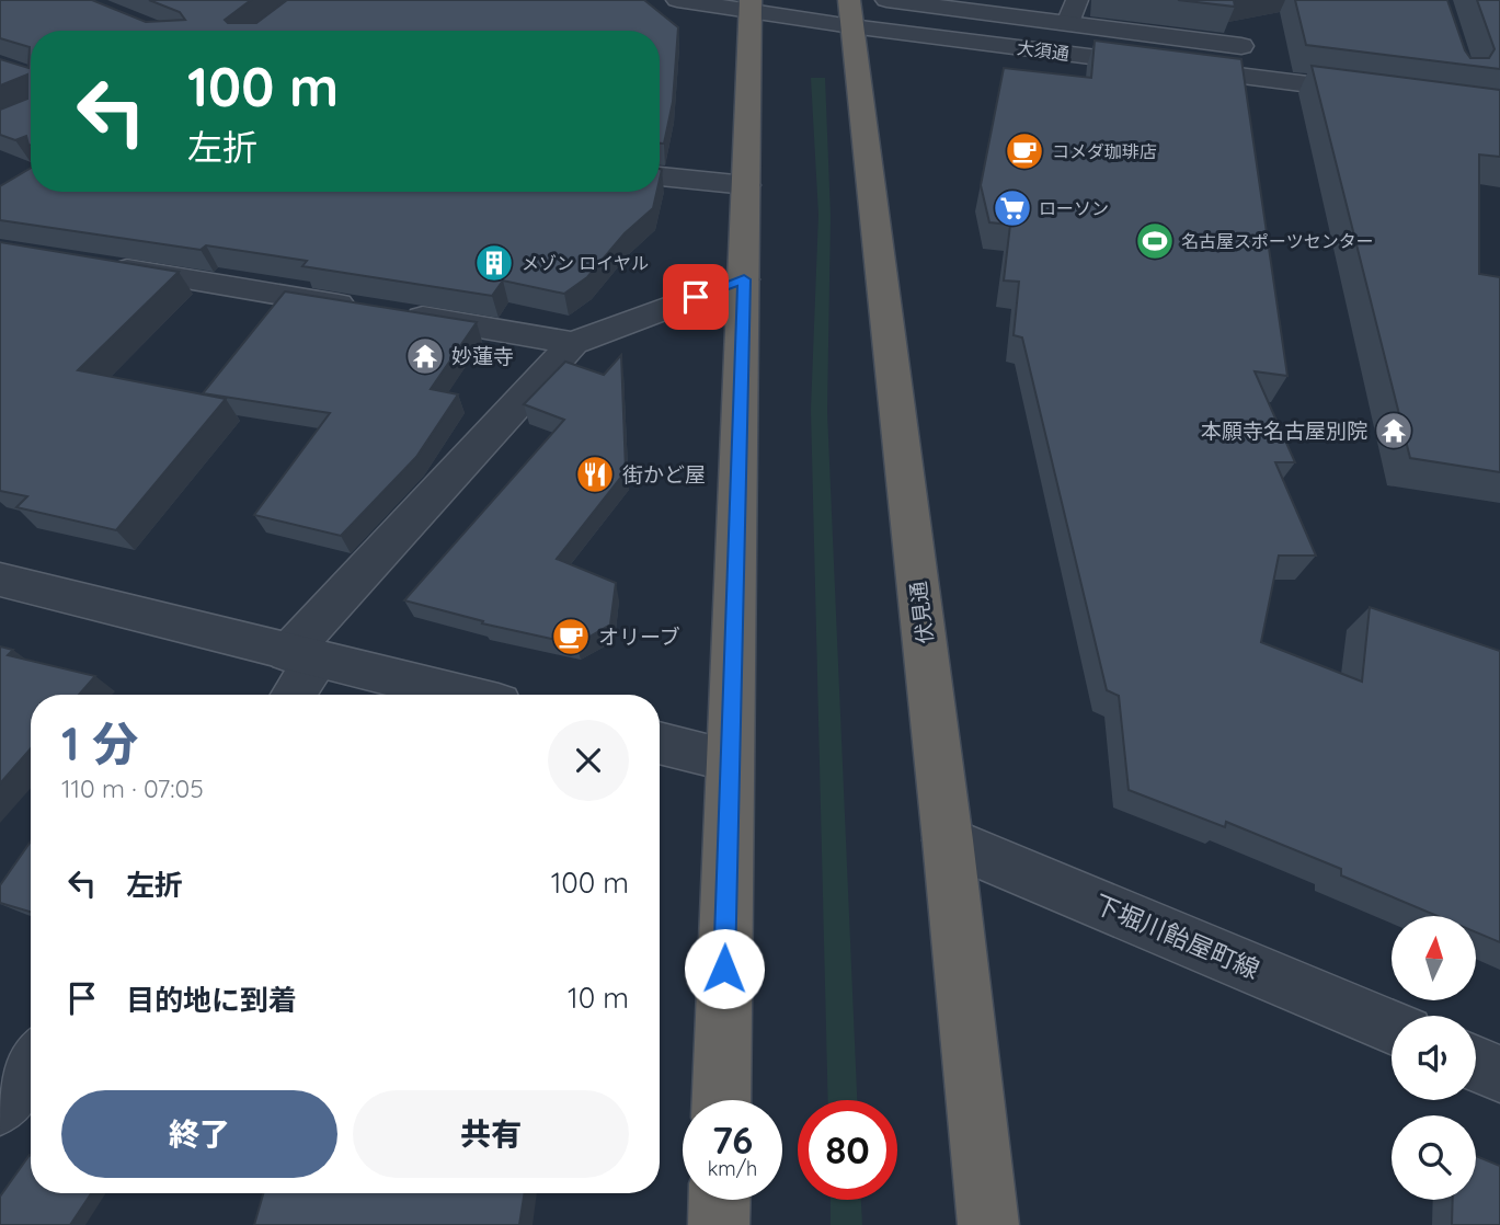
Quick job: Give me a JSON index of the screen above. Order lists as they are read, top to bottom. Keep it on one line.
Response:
{"streets":{"highway":["伏見通"],"street":["大須通","下堀川飴屋町線"]},"crossings":[["大須通","伏見通"],["伏見通","下堀川飴屋町線"]],"places":{"cafe":["コメダ珈琲店","オリーブ"],"supermarket":["ローソン"],"sports":["名古屋スポーツセンター"],"building":["メゾン ロイヤル"],"temple":["妙蓮寺","本願寺名古屋別院"],"restaurant":["街かど屋"]},"north":"top","page":{"turn":["100 m","左折"],"heading":["1 分","110 m · 07:05"],"list":[{"name":"左折","value":"100 m"},{"name":"目的地に到着","value":"10 m"}],"buttons":["終了","共有"],"speed":"76 km/h","limit":"80"}}
